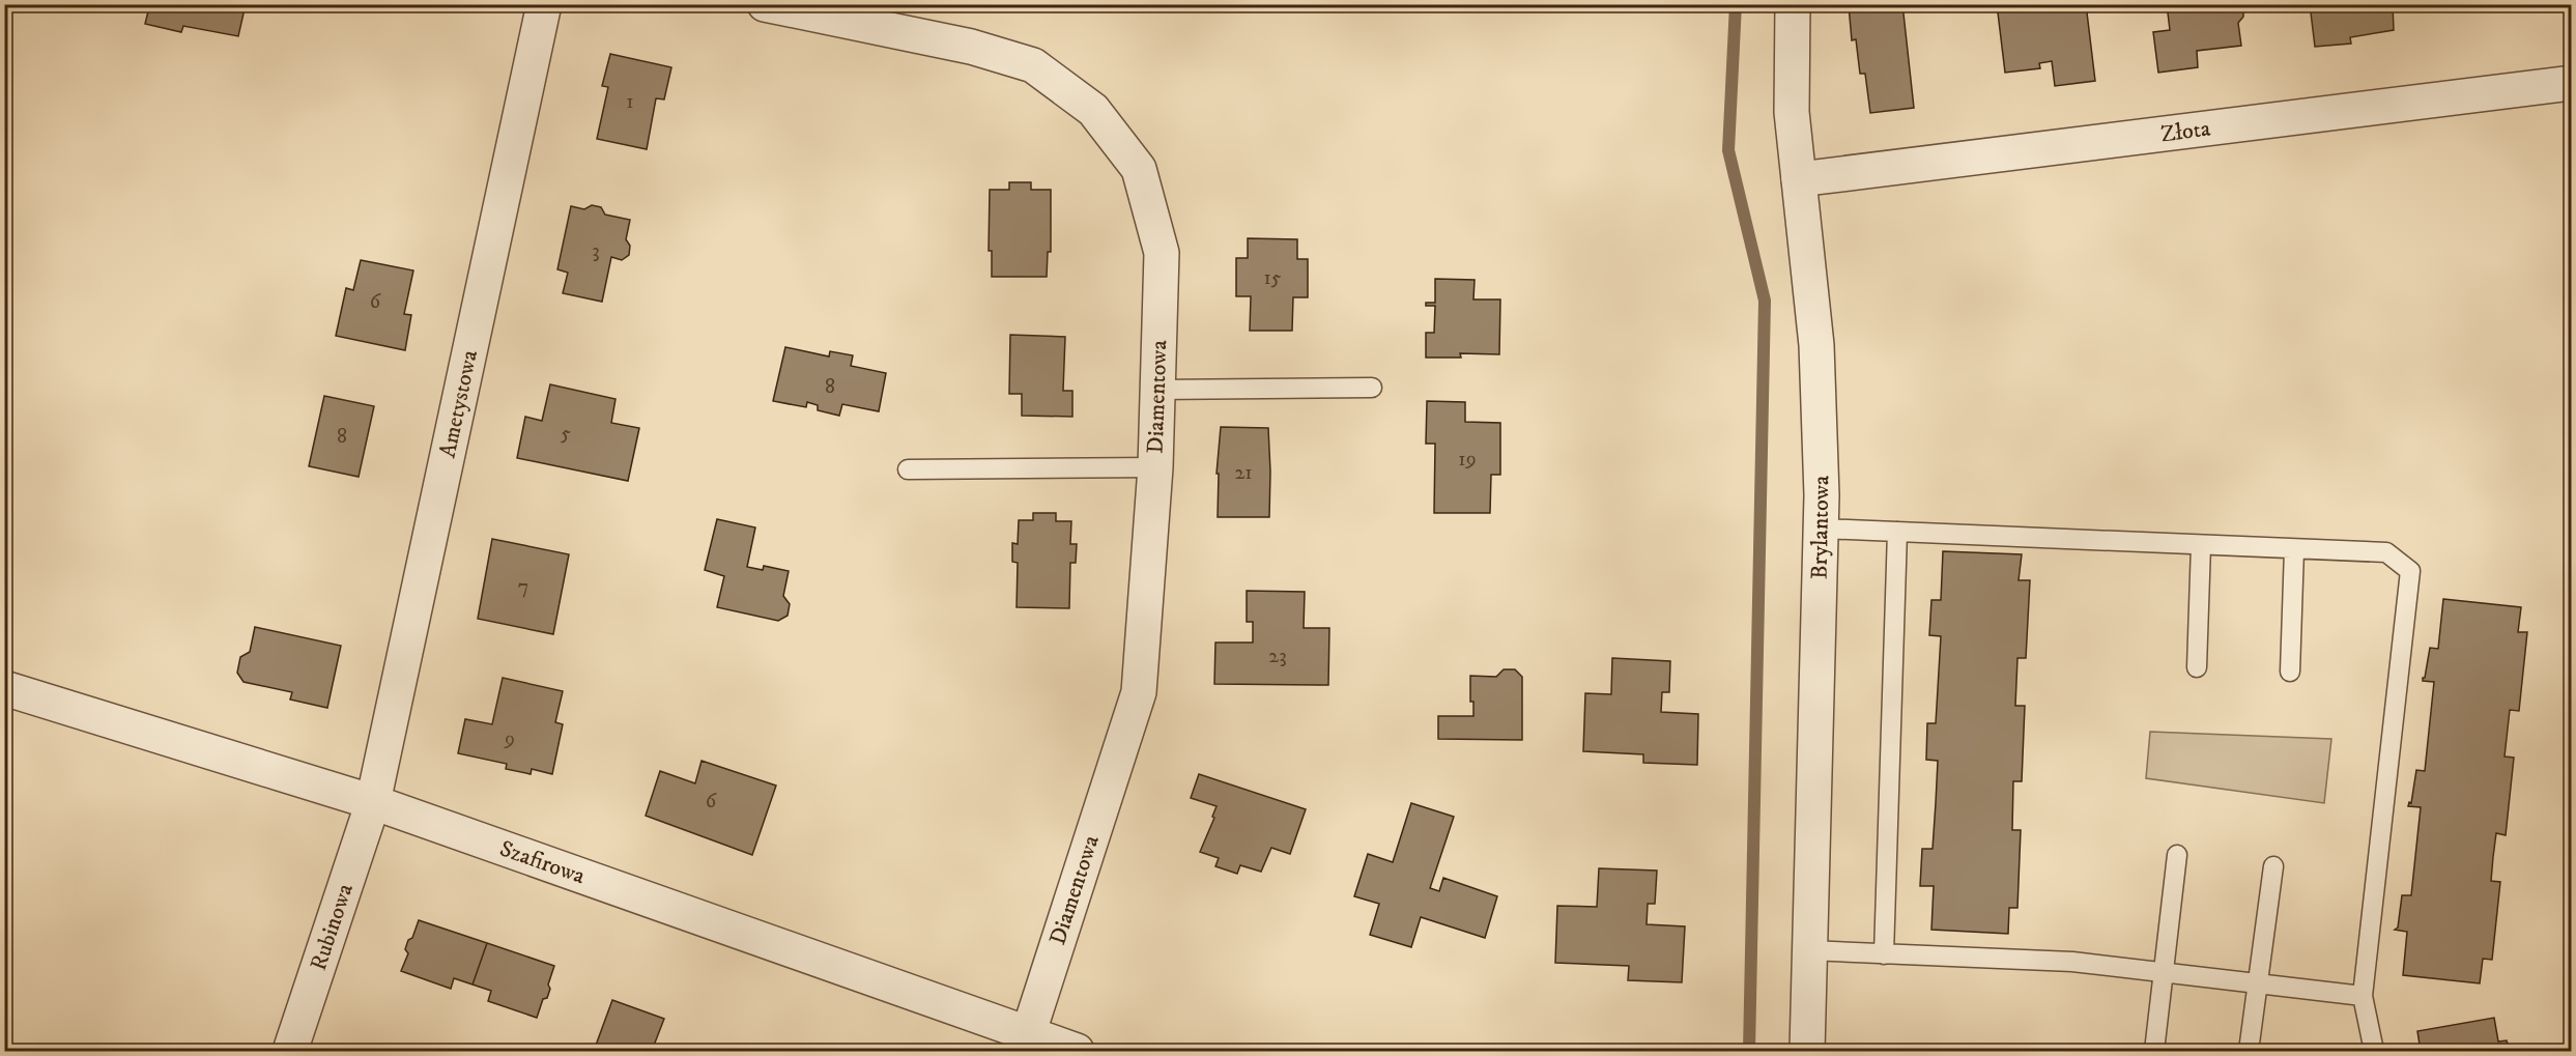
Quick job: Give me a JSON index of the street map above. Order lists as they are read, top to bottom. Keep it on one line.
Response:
{"streets":{"street":["Złota","Diamentowa","Ametystowa","Brylantowa","Szafirowa","Rubinowa"]},"crossings":[["Złota","Brylantowa"],["Diamentowa","Szafirowa"],["Ametystowa","Szafirowa"],["Ametystowa","Rubinowa"],["Szafirowa","Rubinowa"]],"house_numbers":["1","3","15","6","8","5","8","19","21","7","23","9","6"]}
